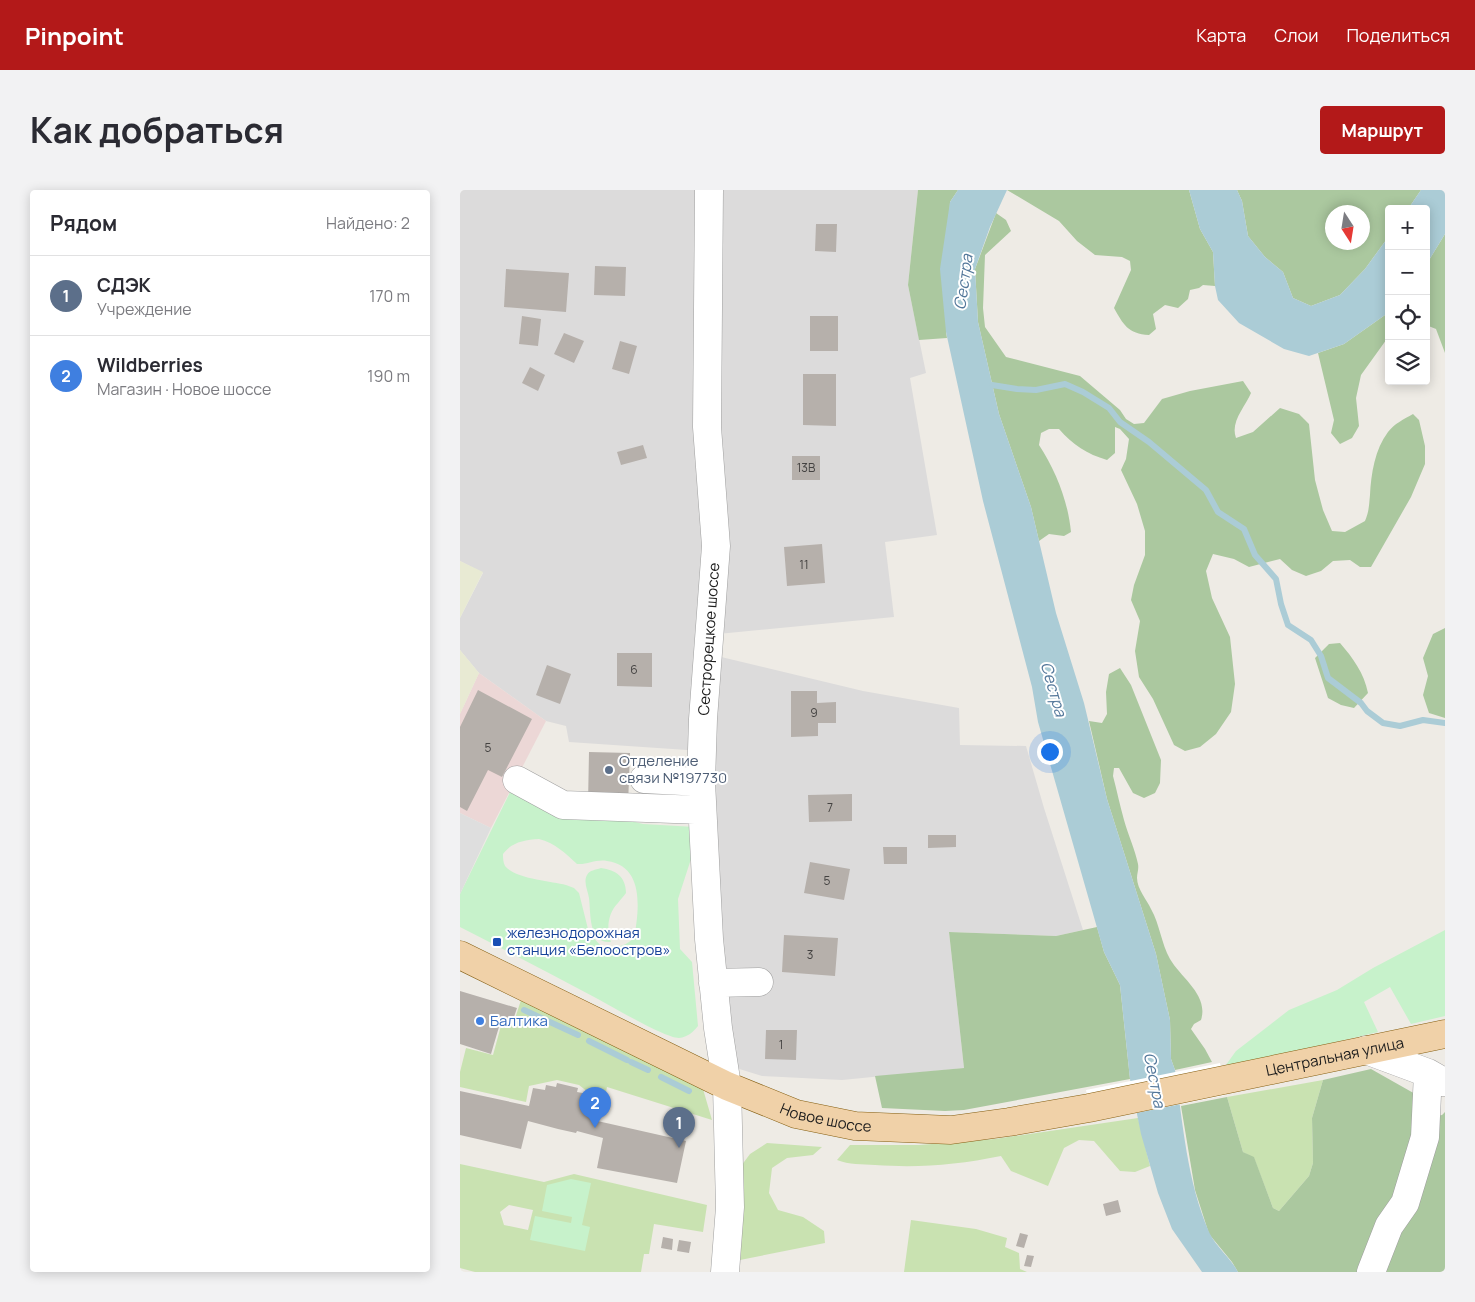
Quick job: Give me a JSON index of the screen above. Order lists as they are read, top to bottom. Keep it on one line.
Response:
{"streets":{"main road":["Центральная улица","Новое шоссе"],"street":["Сестрорецкое шоссе"]},"crossings":[["Сестрорецкое шоссе","Новое шоссе"],["Центральная улица","Новое шоссе"]],"water":["Сестра"],"places":{"other":["Отделение связи №197730","Балтика"],"transit":["железнодорожная станция «Белоостров»"]},"house_numbers":["13В","11","6","9","5","7","5","3","1"],"north":"bottom","page":{"header":"Pinpoint","nav":["Карта","Слои","Поделиться"],"title":"Как добраться","buttons":"Маршрут","heading":["Рядом","Найдено: 2"],"map_buttons":["+","−"],"list":[{"mark":"1","name":"СДЭК","note":"Учреждение","value":"170 m"},{"mark":"2","name":"Wildberries","note":"Магазин · Новое шоссе","value":"190 m"}],"pins":["2","1"]}}
